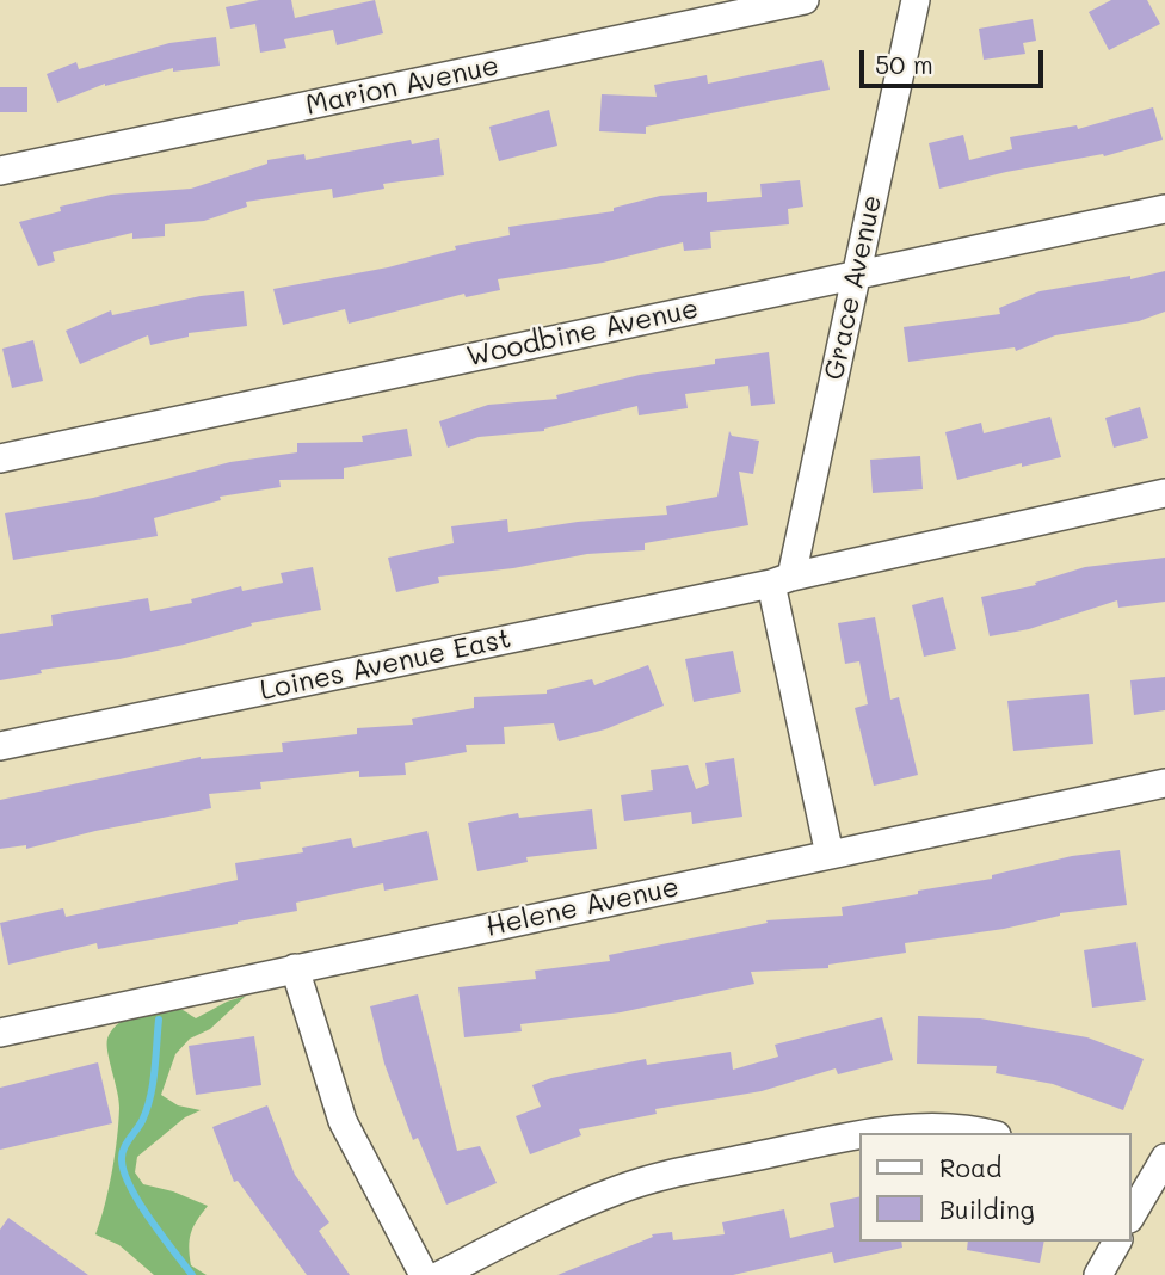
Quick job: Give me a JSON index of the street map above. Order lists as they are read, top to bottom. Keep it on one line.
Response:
{"streets":{"street":["Marion Avenue","Grace Avenue","Woodbine Avenue","Loines Avenue East","Helene Avenue"]},"crossings":[["Grace Avenue","Woodbine Avenue"],["Grace Avenue","Loines Avenue East"],["Grace Avenue","Helene Avenue"]],"legend":["Road","Building"],"scale_bar":"50 m"}
